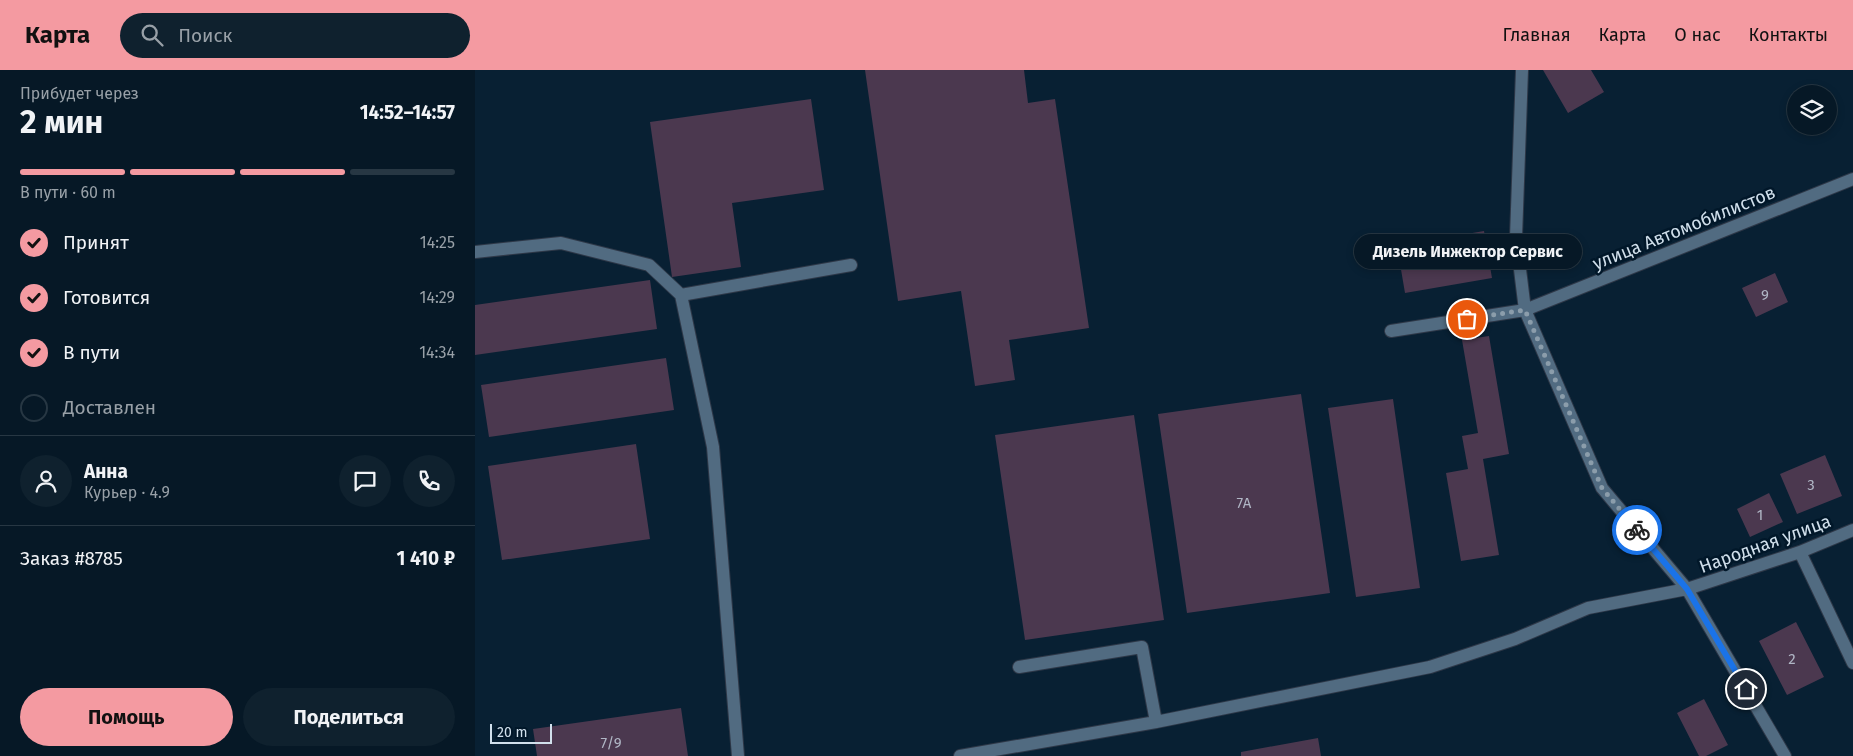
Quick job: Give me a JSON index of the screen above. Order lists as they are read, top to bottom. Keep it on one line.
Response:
{"streets":{"street":["улица Автомобилистов","Народная улица"]},"places":["Дизель Инжектор Сервис"],"house_numbers":["9","3","7А","1","2","7/9"],"scale_bar":"20 m","page":{"header":"Карта","search":"Поиск","nav":["Главная","Карта","О нас","Контакты"],"heading":["2 мин","Прибудет через","14:52–14:57"],"panel":["Анна","Курьер · 4.9","Заказ #8785","1 410 ₽"],"bar":"В пути · 60 m","list":[["Принят","14:25"],["Готовится","14:29"],["В пути","14:34"],"Доставлен"],"bubble":"Дизель Инжектор Сервис","buttons":["Помощь","Поделиться"],"scale":"20 m"}}
